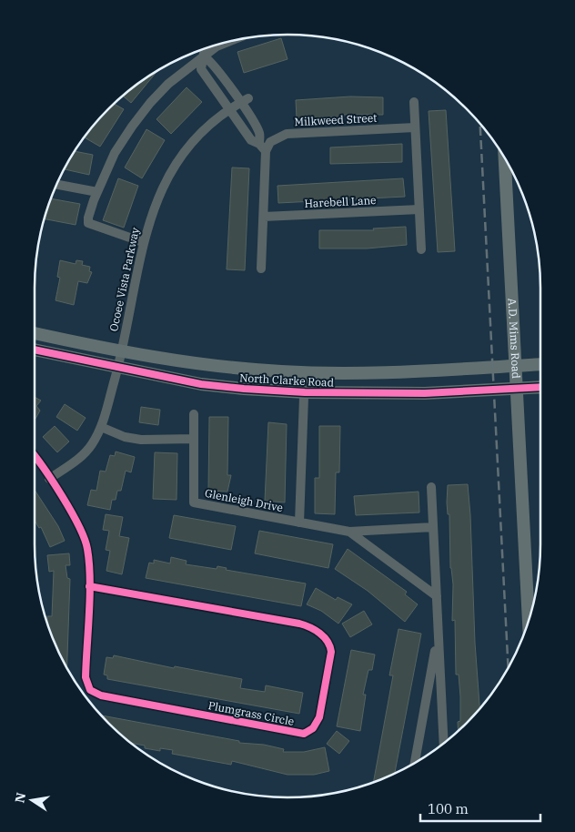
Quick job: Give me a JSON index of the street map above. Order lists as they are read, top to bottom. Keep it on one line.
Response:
{"streets":{"street":["Milkweed Street","Harebell Lane","Ocoee Vista Parkway","A.D. Mims Road","North Clarke Road","Glenleigh Drive","Plumgrass Circle"]},"crossings":[["Ocoee Vista Parkway","North Clarke Road"],["Ocoee Vista Parkway","Plumgrass Circle"],["A.D. Mims Road","North Clarke Road"]],"scale_bar":"100 m","north":"left"}
